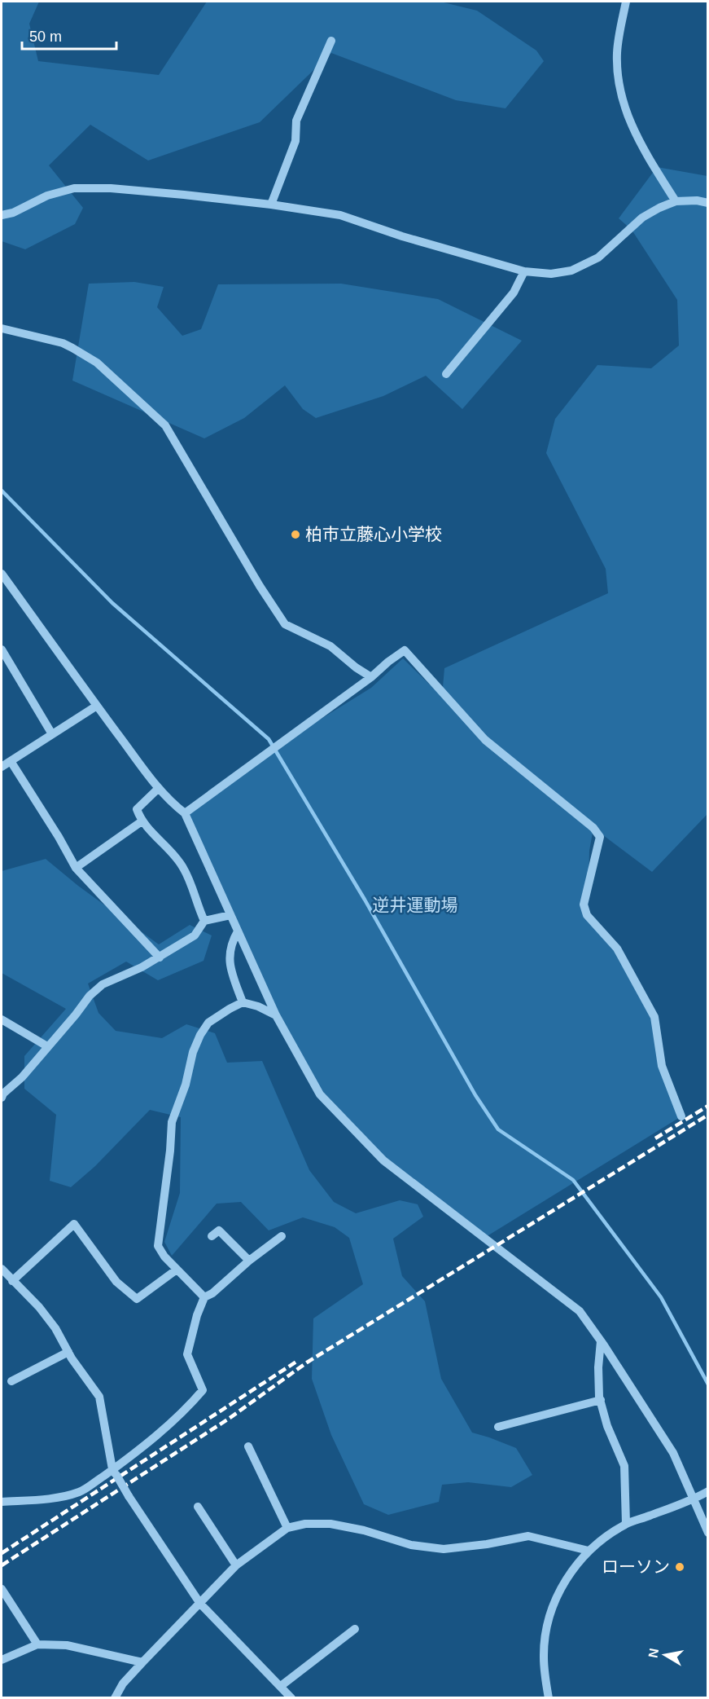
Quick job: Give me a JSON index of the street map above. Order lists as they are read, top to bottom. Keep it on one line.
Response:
{"parks":["逆井運動場"],"places":["柏市立藤心小学校","ローソン"],"scale_bar":"50 m","north":"left"}
